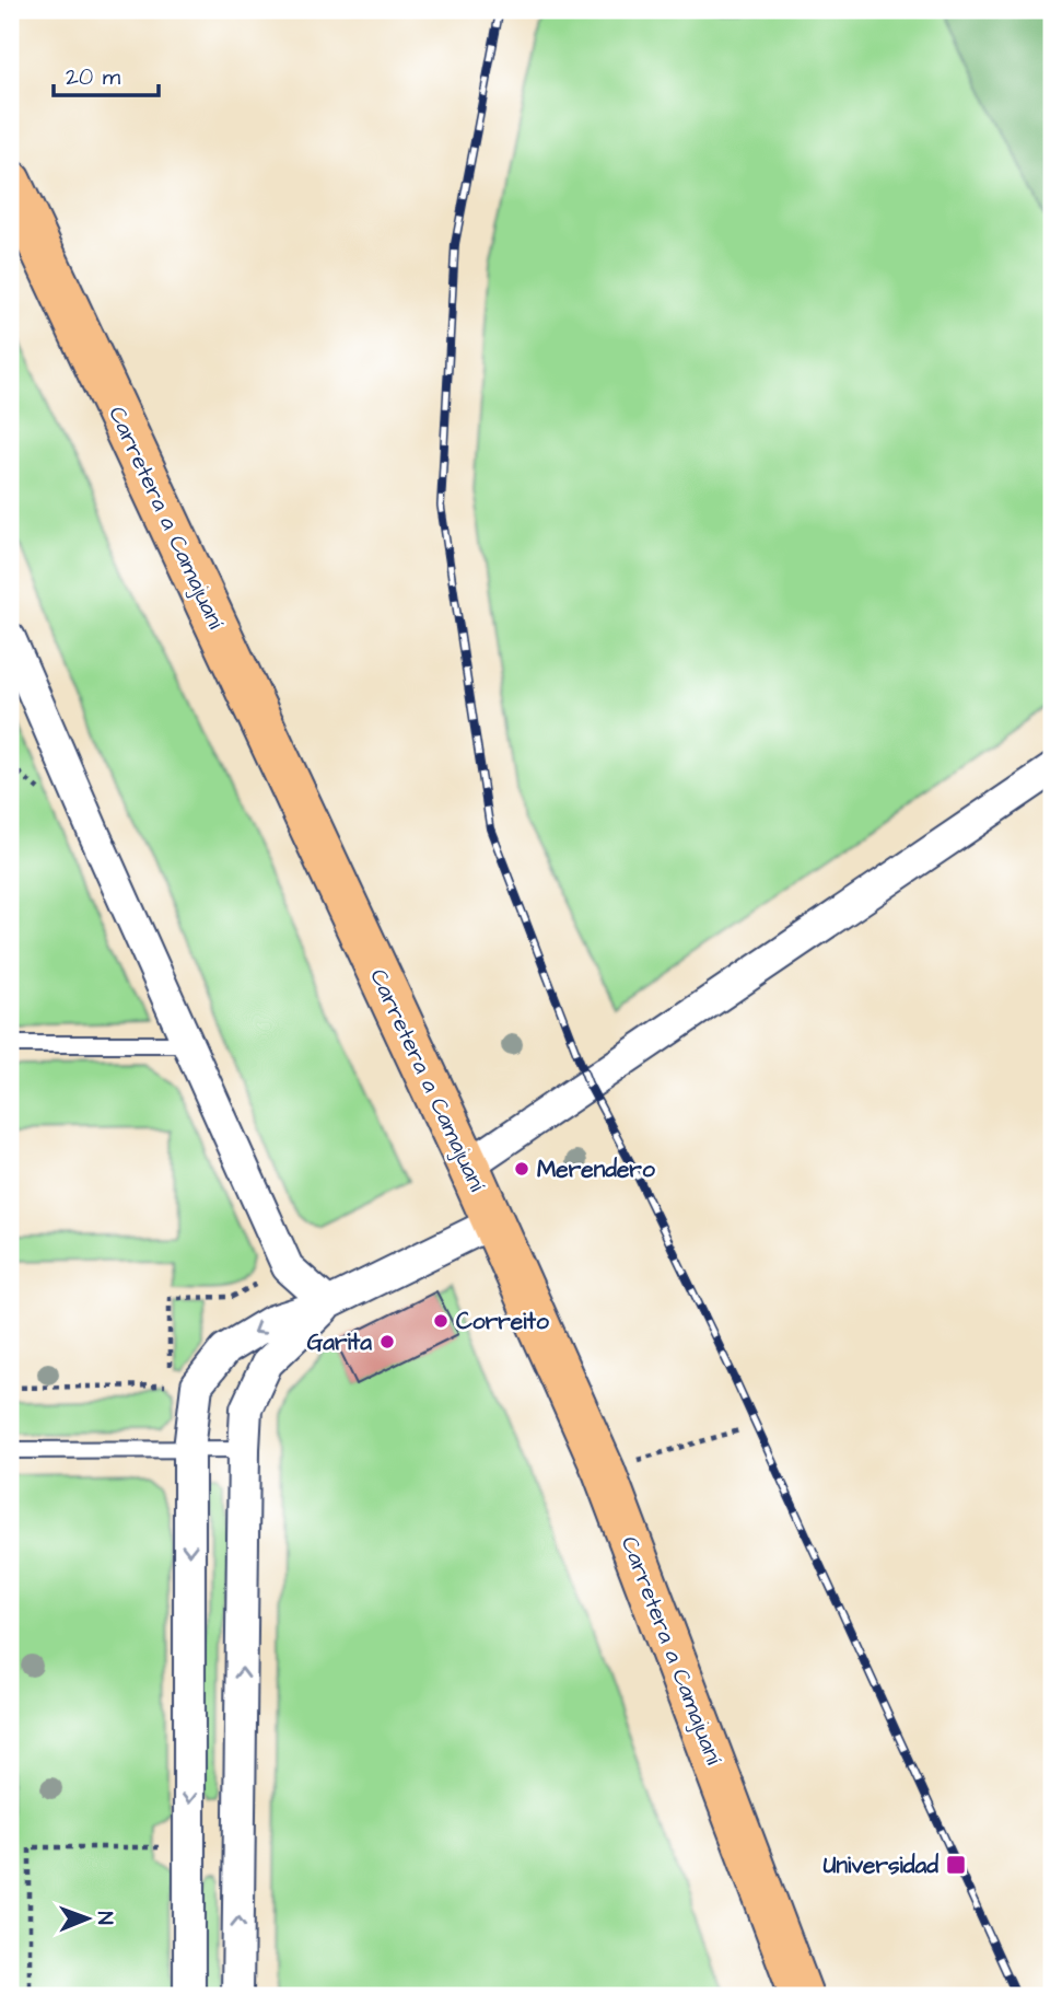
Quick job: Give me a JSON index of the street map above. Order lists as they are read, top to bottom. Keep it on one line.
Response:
{"streets":{"main road":["Carretera a Camajuaní"]},"places":{"other":["Merendero","Correito","Garita"],"transit":["Universidad"]},"scale_bar":"20 m","north":"right"}
